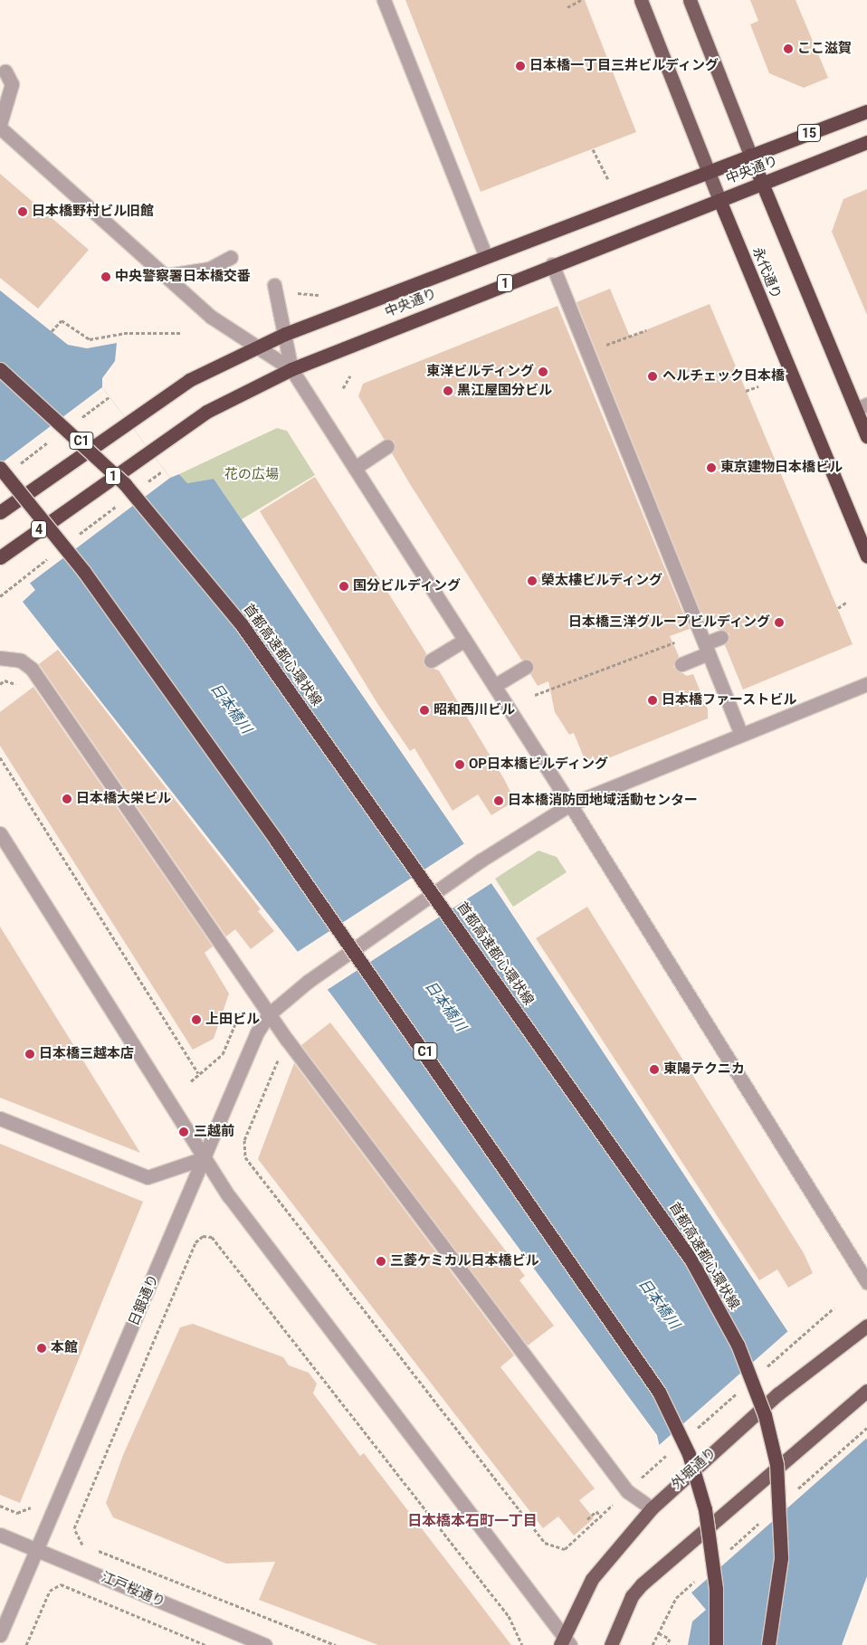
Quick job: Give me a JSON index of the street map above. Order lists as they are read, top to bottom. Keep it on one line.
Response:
{"streets":{"highway":["15","中央通り","永代通り","1","C1","4","首都高速都心環状線"],"main road":["外堀通り"],"street":["日銀通り","江戸桜通り"]},"crossings":[["中央通り","永代通り"],["日銀通り","江戸桜通り"]],"districts":["日本橋本石町一丁目"],"water":["日本橋川"],"parks":["花の広場"],"places":["ここ滋賀","日本橋一丁目三井ビルディング","日本橋野村ビル旧館","中央警察署日本橋交番","東洋ビルディング","ヘルチェック日本橋","黒江屋国分ビル","東京建物日本橋ビル","榮太樓ビルディング","国分ビルディング","日本橋三洋グループビルディング","日本橋ファーストビル","昭和西川ビル","OP日本橋ビルディング","日本橋大栄ビル","日本橋消防団地域活動センター","上田ビル","日本橋三越本店","東陽テクニカ","三越前","三菱ケミカル日本橋ビル","本館"]}
